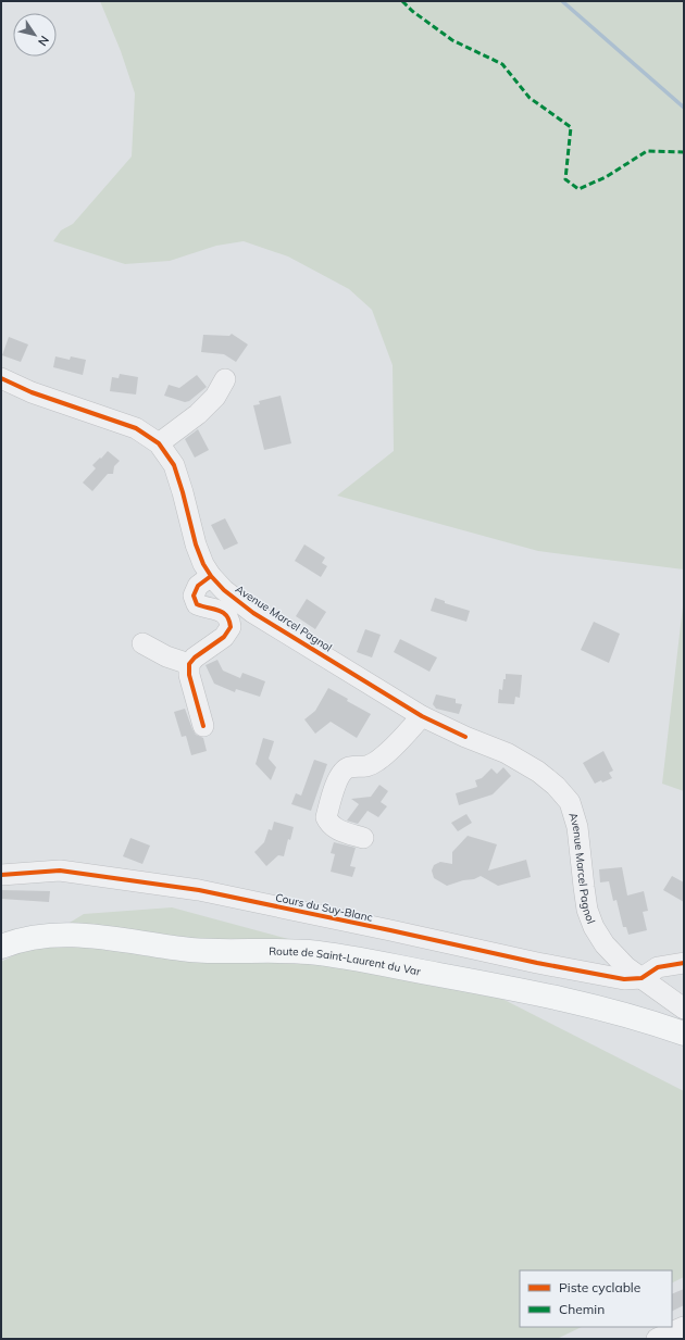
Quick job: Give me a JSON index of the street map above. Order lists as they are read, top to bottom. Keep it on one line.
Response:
{"streets":{"main road":["Route de Saint-Laurent du Var"],"street":["Avenue Marcel Pagnol","Cours du Suy-Blanc"]},"crossings":[["Avenue Marcel Pagnol","Cours du Suy-Blanc"]],"legend":["Piste cyclable","Chemin"],"north":"bottom right"}
